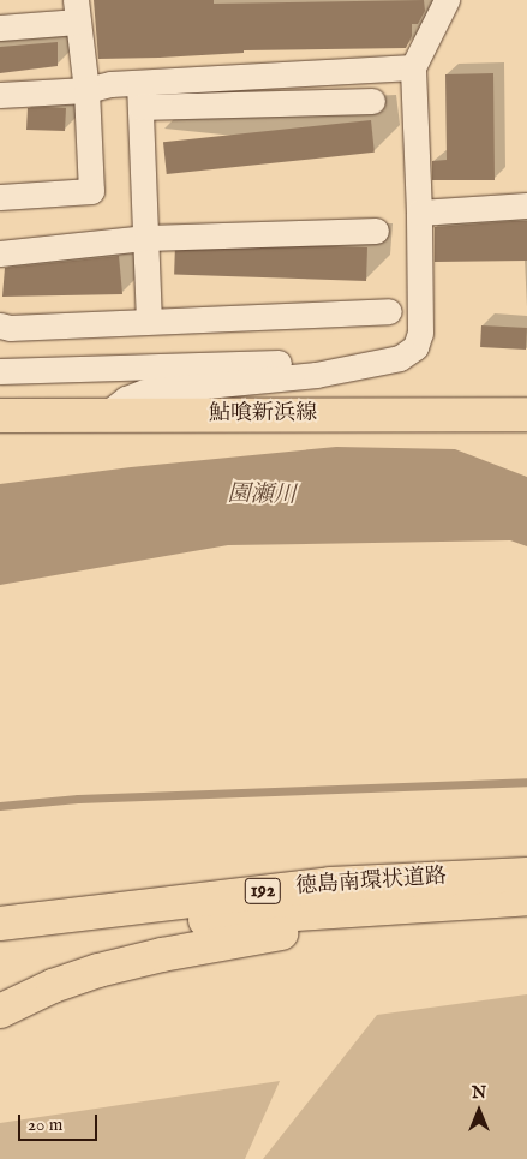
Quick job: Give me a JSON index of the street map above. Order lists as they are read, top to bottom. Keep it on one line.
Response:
{"streets":{"main road":["鮎喰新浜線","徳島南環状道路","192"]},"water":["園瀬川"],"scale_bar":"20 m","north":"top"}
